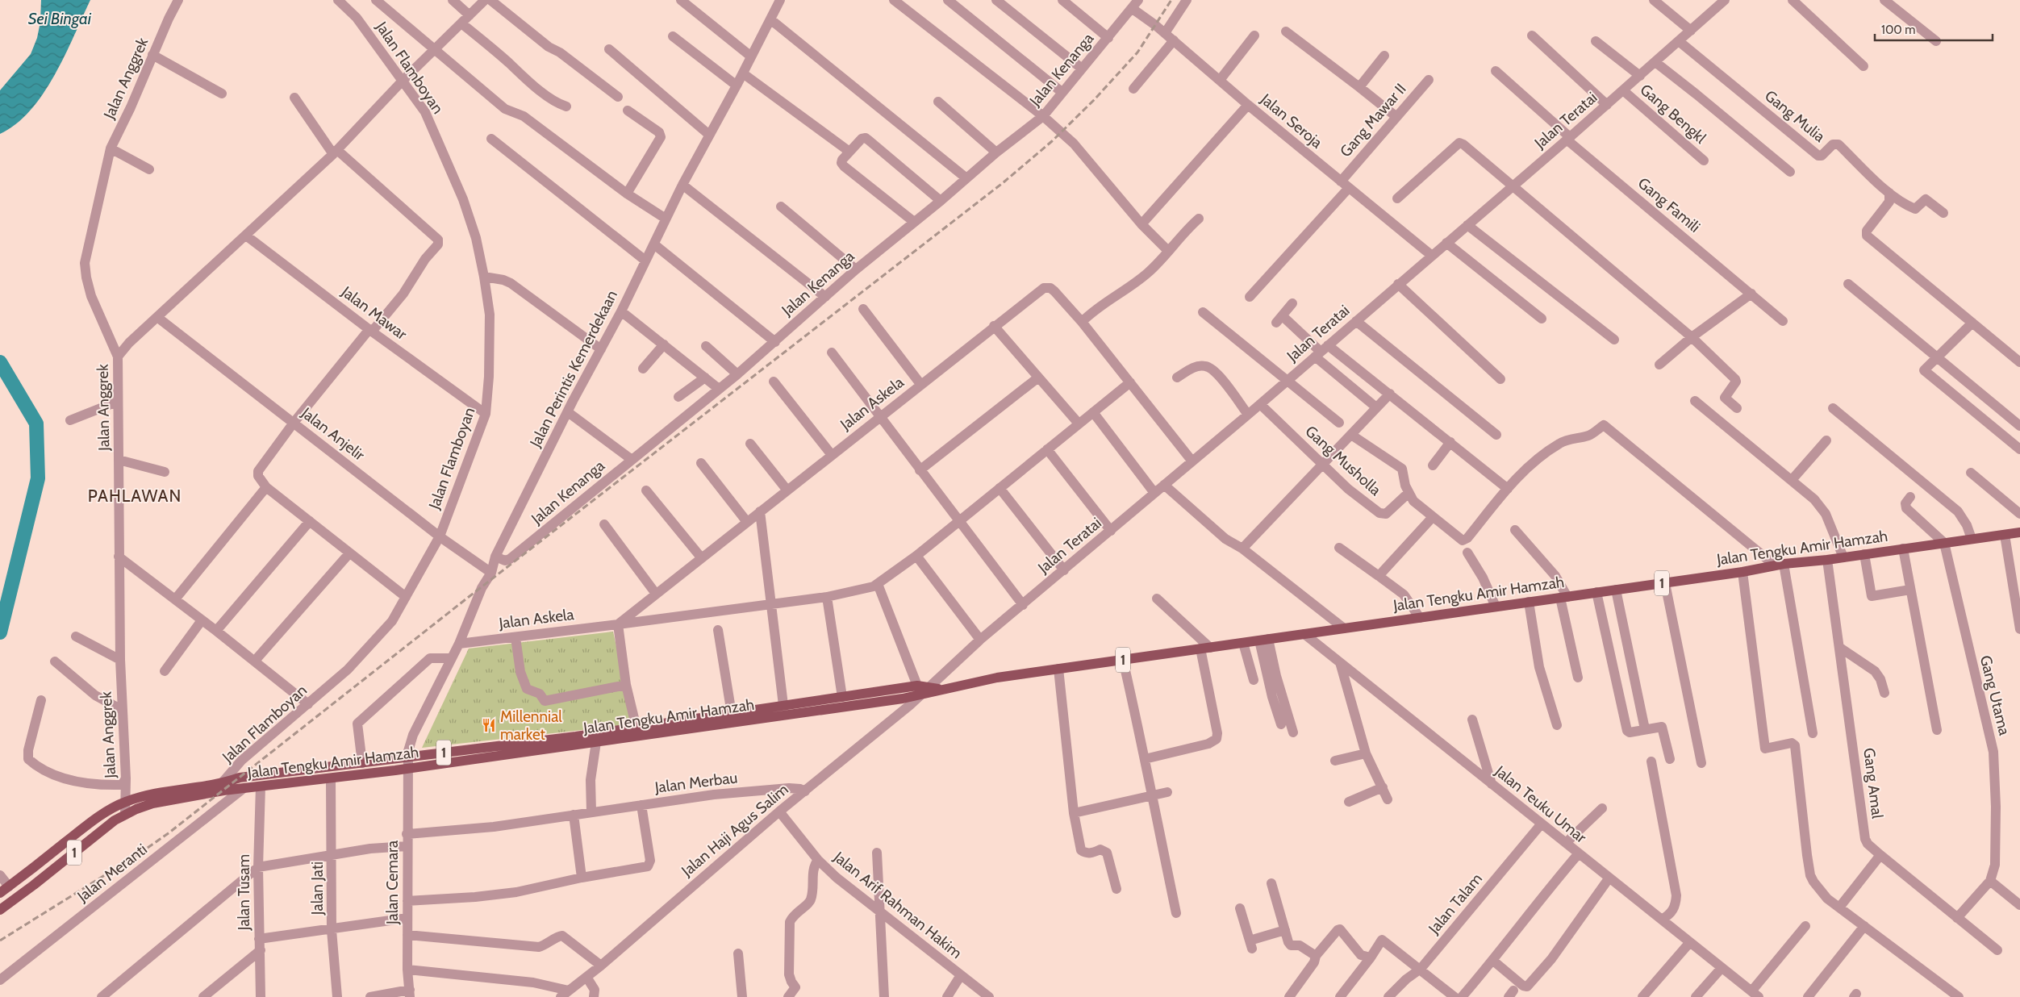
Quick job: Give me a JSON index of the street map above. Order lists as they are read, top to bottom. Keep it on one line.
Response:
{"streets":{"main road":["Jalan Tengku Amir Hamzah","1"],"street":["Jalan Flamboyan","Jalan Kenanga","Jalan Anggrek","Gang Bengkl","Gang Mulia","Gang Mawar II","Jalan Teratai","Jalan Seroja","Gang Famili","Jalan Mawar","Jalan Perintis Kemerdekaan","Jalan Askela","Jalan Anjelir","Gang Musholla","Gang Utama","Jalan Merbau","Gang Amal","Jalan Teuku Umar","Jalan Haji Agus Salim","Jalan Meranti","Jalan Cemara","Jalan Jati","Jalan Tusam","Jalan Talam","Jalan Arif Rahman Hakim"]},"crossings":[["Jalan Flamboyan","Jalan Mawar"],["Jalan Flamboyan","Jalan Anjelir"],["Jalan Flamboyan","Jalan Tengku Amir Hamzah"],["Jalan Kenanga","Jalan Seroja"],["Jalan Kenanga","Jalan Perintis Kemerdekaan"],["Jalan Anggrek","Jalan Tengku Amir Hamzah"],["Gang Bengkl","Jalan Teratai"],["Gang Mulia","Jalan Teratai"],["Gang Mawar II","Jalan Seroja"],["Jalan Teratai","Jalan Seroja"],["Jalan Teratai","Gang Famili"],["Jalan Teratai","Jalan Askela"],["Jalan Teratai","Gang Musholla"],["Jalan Teratai","Jalan Tengku Amir Hamzah"],["Jalan Perintis Kemerdekaan","Jalan Askela"],["Jalan Perintis Kemerdekaan","Jalan Anjelir"],["Jalan Perintis Kemerdekaan","Jalan Tengku Amir Hamzah"],["Jalan Perintis Kemerdekaan","Jalan Cemara"],["Jalan Tengku Amir Hamzah","Gang Utama"],["Jalan Tengku Amir Hamzah","Gang Amal"],["Jalan Tengku Amir Hamzah","Jalan Teuku Umar"],["Jalan Tengku Amir Hamzah","Jalan Haji Agus Salim"],["Jalan Tengku Amir Hamzah","Jalan Meranti"],["Jalan Tengku Amir Hamzah","Jalan Cemara"],["Jalan Tengku Amir Hamzah","Jalan Jati"],["Jalan Tengku Amir Hamzah","Jalan Tusam"],["Gang Utama","Gang Amal"],["Jalan Merbau","Jalan Haji Agus Salim"],["Jalan Merbau","Jalan Cemara"],["Jalan Teuku Umar","Jalan Talam"],["Jalan Haji Agus Salim","Jalan Arif Rahman Hakim"]],"districts":["PAHLAWAN"],"water":["Sei Bingai"],"places":{"restaurant":["Millennial market"]},"scale_bar":"100 m"}
